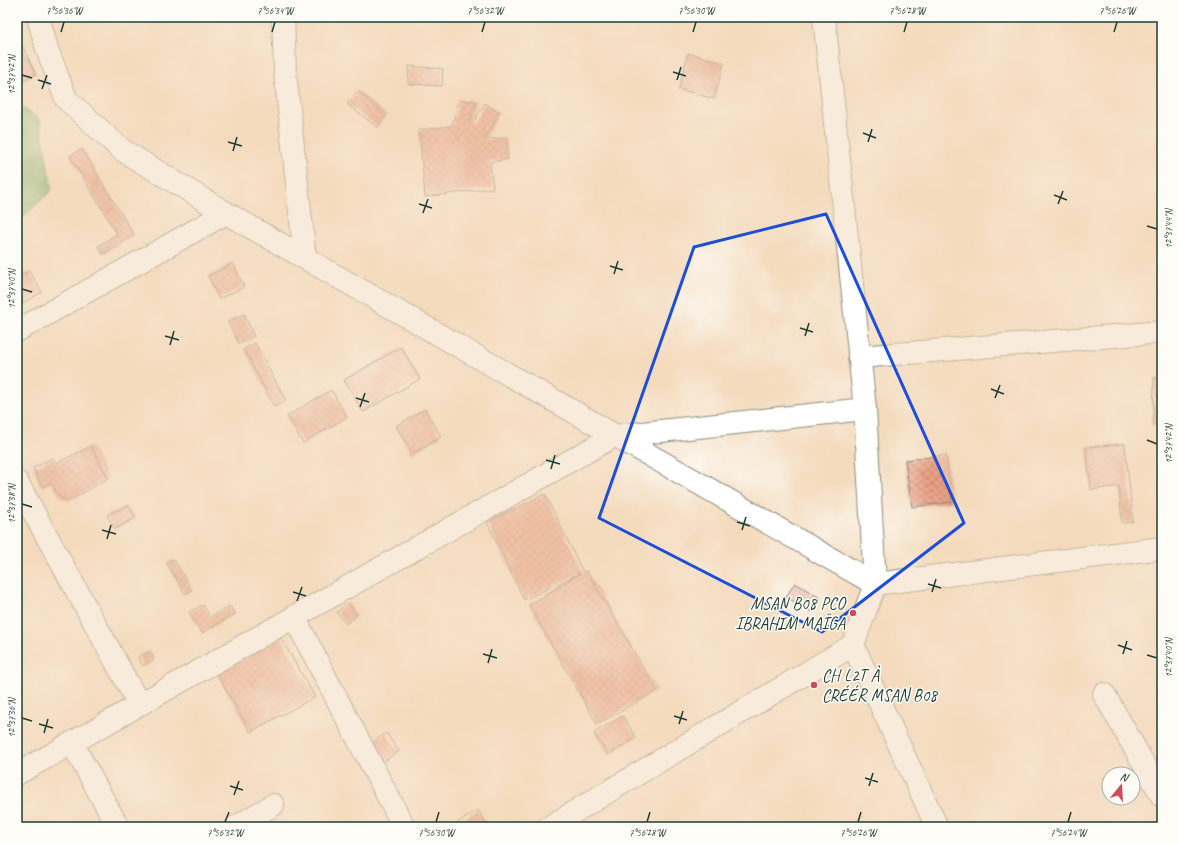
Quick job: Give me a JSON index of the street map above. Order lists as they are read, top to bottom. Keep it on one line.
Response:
{"places":["MSAN B08 PCO IBRAHIM MAÏGA","CH L2T À CRÉÉR MSAN B08"],"north":"top","coordinates":["7°56'36\"W","7°56'34\"W","7°56'32\"W","7°56'30\"W","7°56'28\"W","7°56'26\"W","12°37'42\"N","12°37'44\"N","12°37'40\"N","12°37'38\"N","12°37'36\"N","7°56'24\"W"]}
